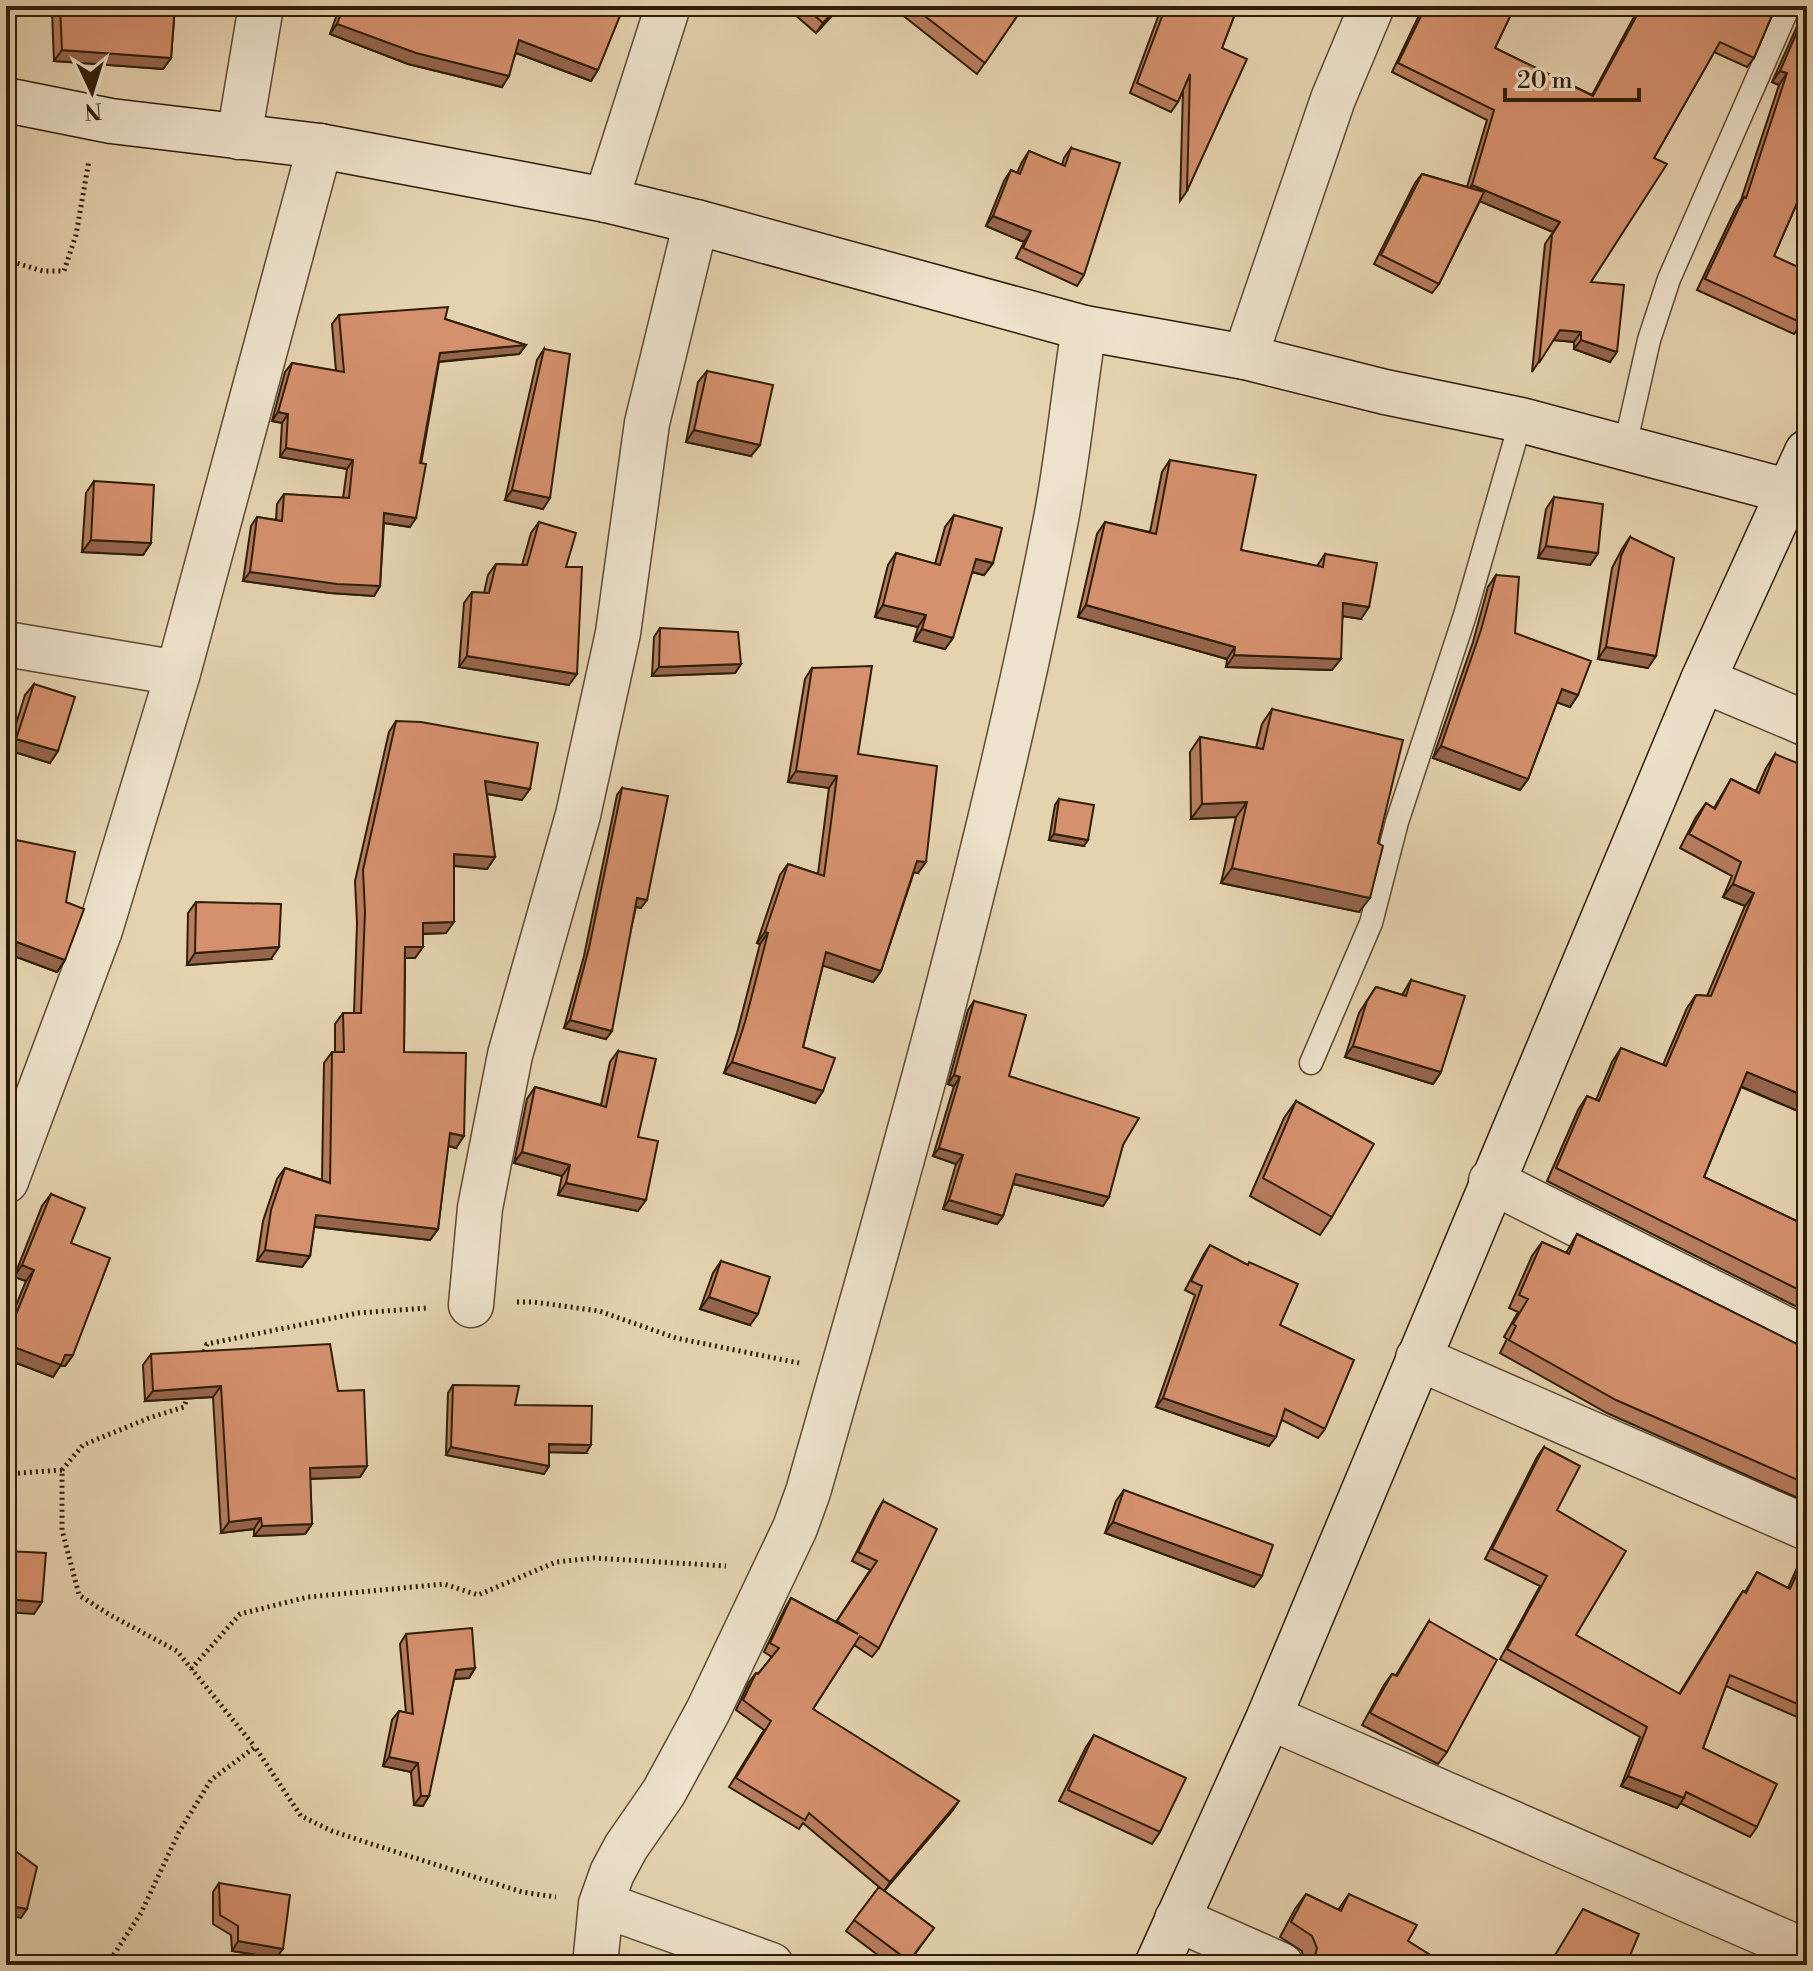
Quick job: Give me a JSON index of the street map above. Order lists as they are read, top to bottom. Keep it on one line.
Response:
{"scale_bar":"20 m","north":"bottom"}
